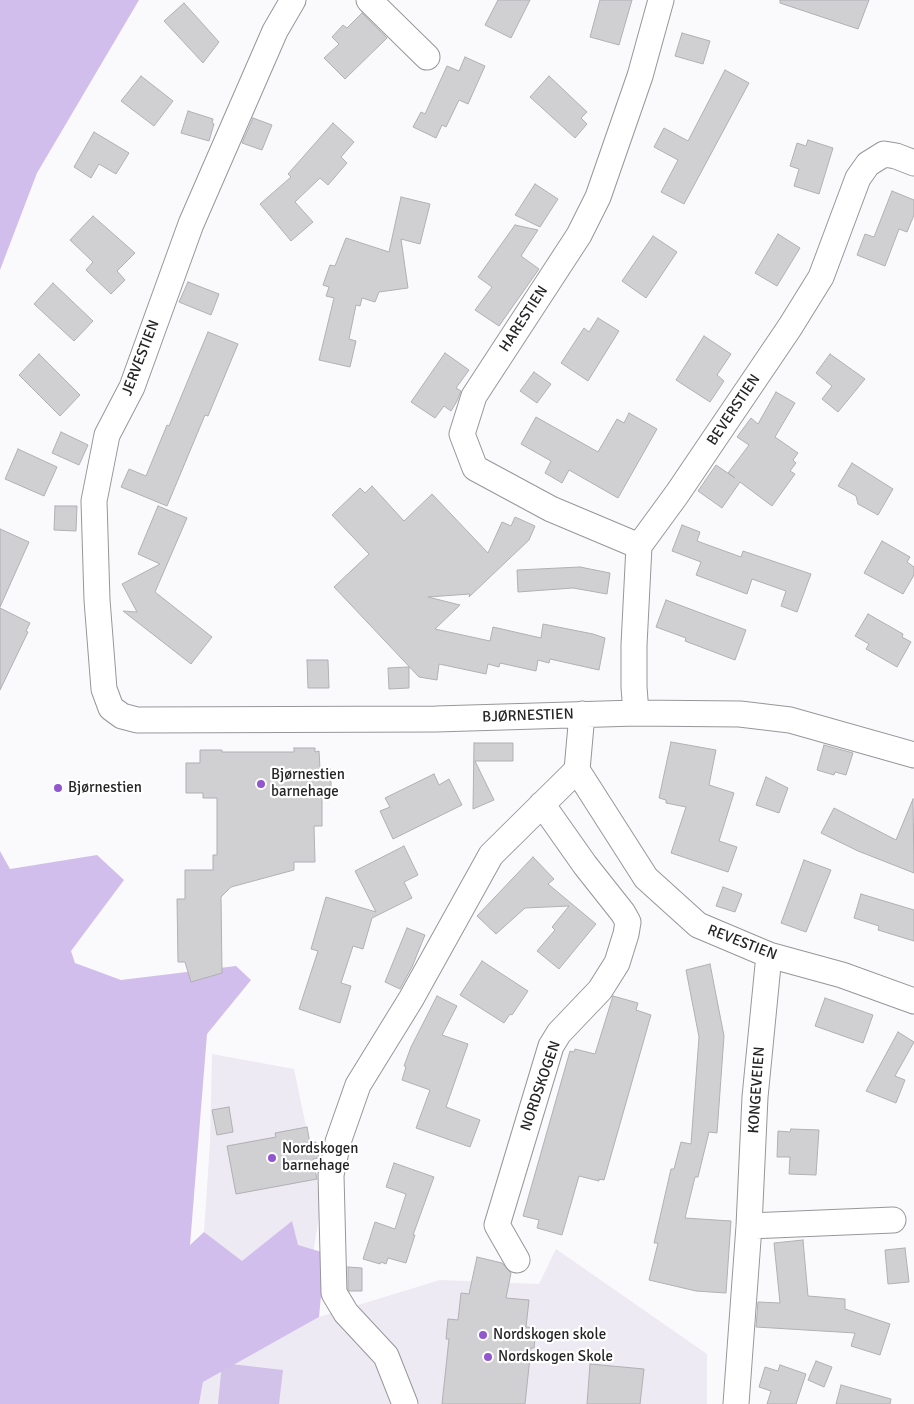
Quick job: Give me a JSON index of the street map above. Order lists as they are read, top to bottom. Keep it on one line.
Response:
{"streets":{"street":["HARESTIEN","JERVESTIEN","BEVERSTIEN","BJØRNESTIEN","REVESTIEN","NORDSKOGEN","KONGEVEIEN"]},"crossings":[["HARESTIEN","BEVERSTIEN"],["JERVESTIEN","BJØRNESTIEN"],["REVESTIEN","KONGEVEIEN"]],"places":["Bjørnestien barnehage","Bjørnestien","Nordskogen barnehage","Nordskogen skole","Nordskogen Skole"]}
